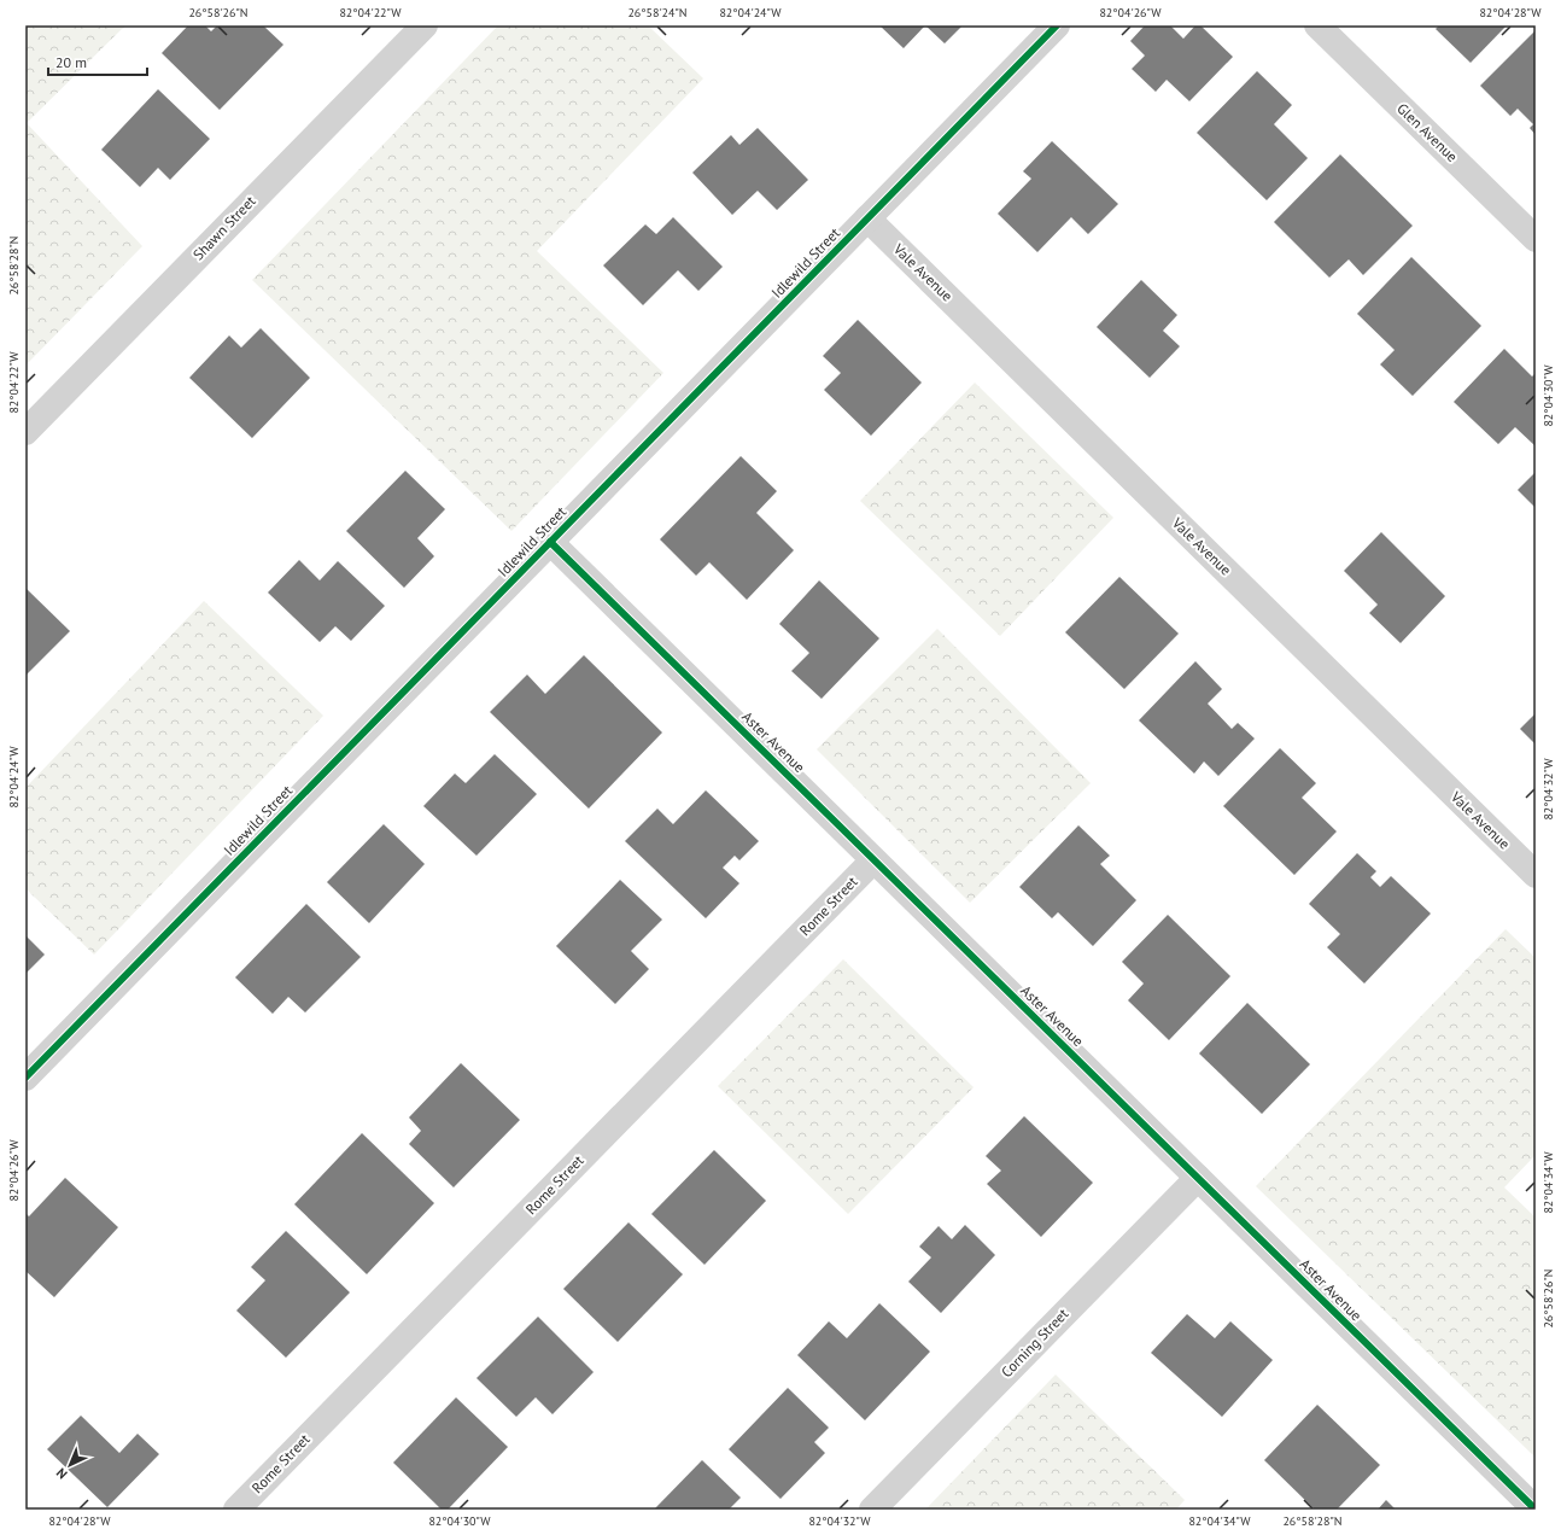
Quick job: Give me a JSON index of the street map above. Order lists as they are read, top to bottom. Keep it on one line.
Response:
{"streets":{"street":["Glen Avenue","Shawn Street","Idlewild Street","Vale Avenue","Aster Avenue","Rome Street","Corning Street"]},"crossings":[["Idlewild Street","Vale Avenue"],["Idlewild Street","Aster Avenue"],["Aster Avenue","Rome Street"],["Aster Avenue","Corning Street"]],"scale_bar":"20 m","north":"bottom left","coordinates":["26°58'26\"N","82°04'22\"W","26°58'24\"N","82°04'24\"W","82°04'26\"W","82°04'28\"W","26°58'28\"N","82°04'30\"W","82°04'32\"W","82°04'34\"W"]}
